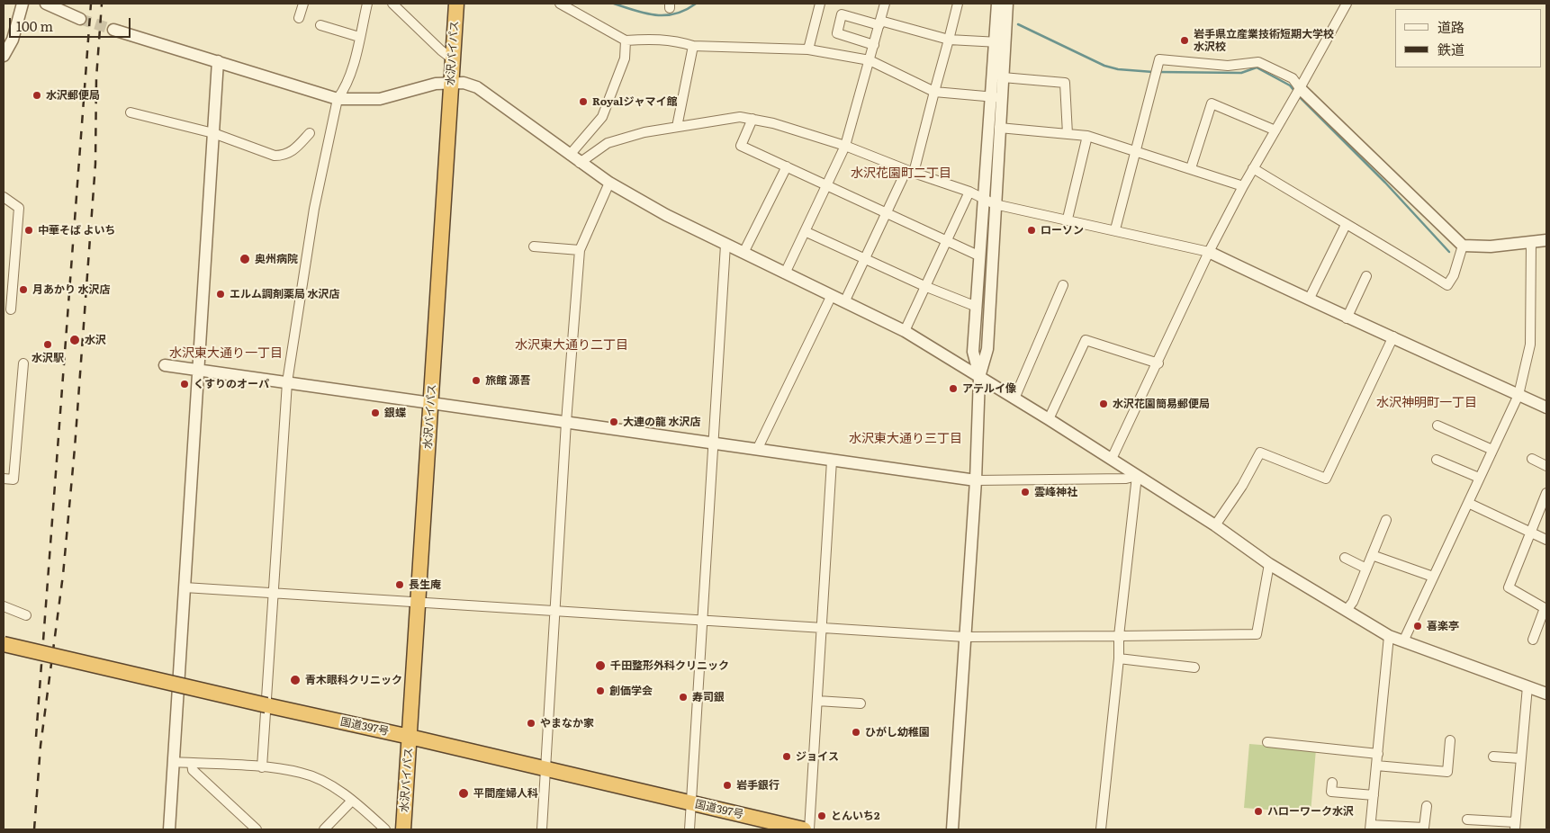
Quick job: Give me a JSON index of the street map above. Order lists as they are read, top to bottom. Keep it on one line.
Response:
{"streets":{"highway":["水沢バイパス","国道397号"]},"crossings":[["水沢バイパス","国道397号"]],"districts":["水沢花園町二丁目","水沢東大通り二丁目","水沢東大通り一丁目","水沢神明町一丁目","水沢東大通り三丁目"],"places":["岩手県立産業技術短期大学校 水沢校","水沢郵便局","Royalジャマイ館","中華そば よいち","ローソン","奥州病院","月あかり 水沢店","エルム調剤薬局 水沢店","水沢","水沢駅","旅館 源吾","くすりのオーパ","アテルイ像","水沢花園簡易郵便局","銀蝶","大連の龍 水沢店","雲峰神社","長生庵","喜楽亭","千田整形外科クリニック","青木眼科クリニック","創価学会","寿司銀","やまなか家","ひがし幼稚園","ジョイス","岩手銀行","平間産婦人科","ハローワーク水沢","とんいち2"],"legend":["道路","鉄道"],"scale_bar":"100 m"}
